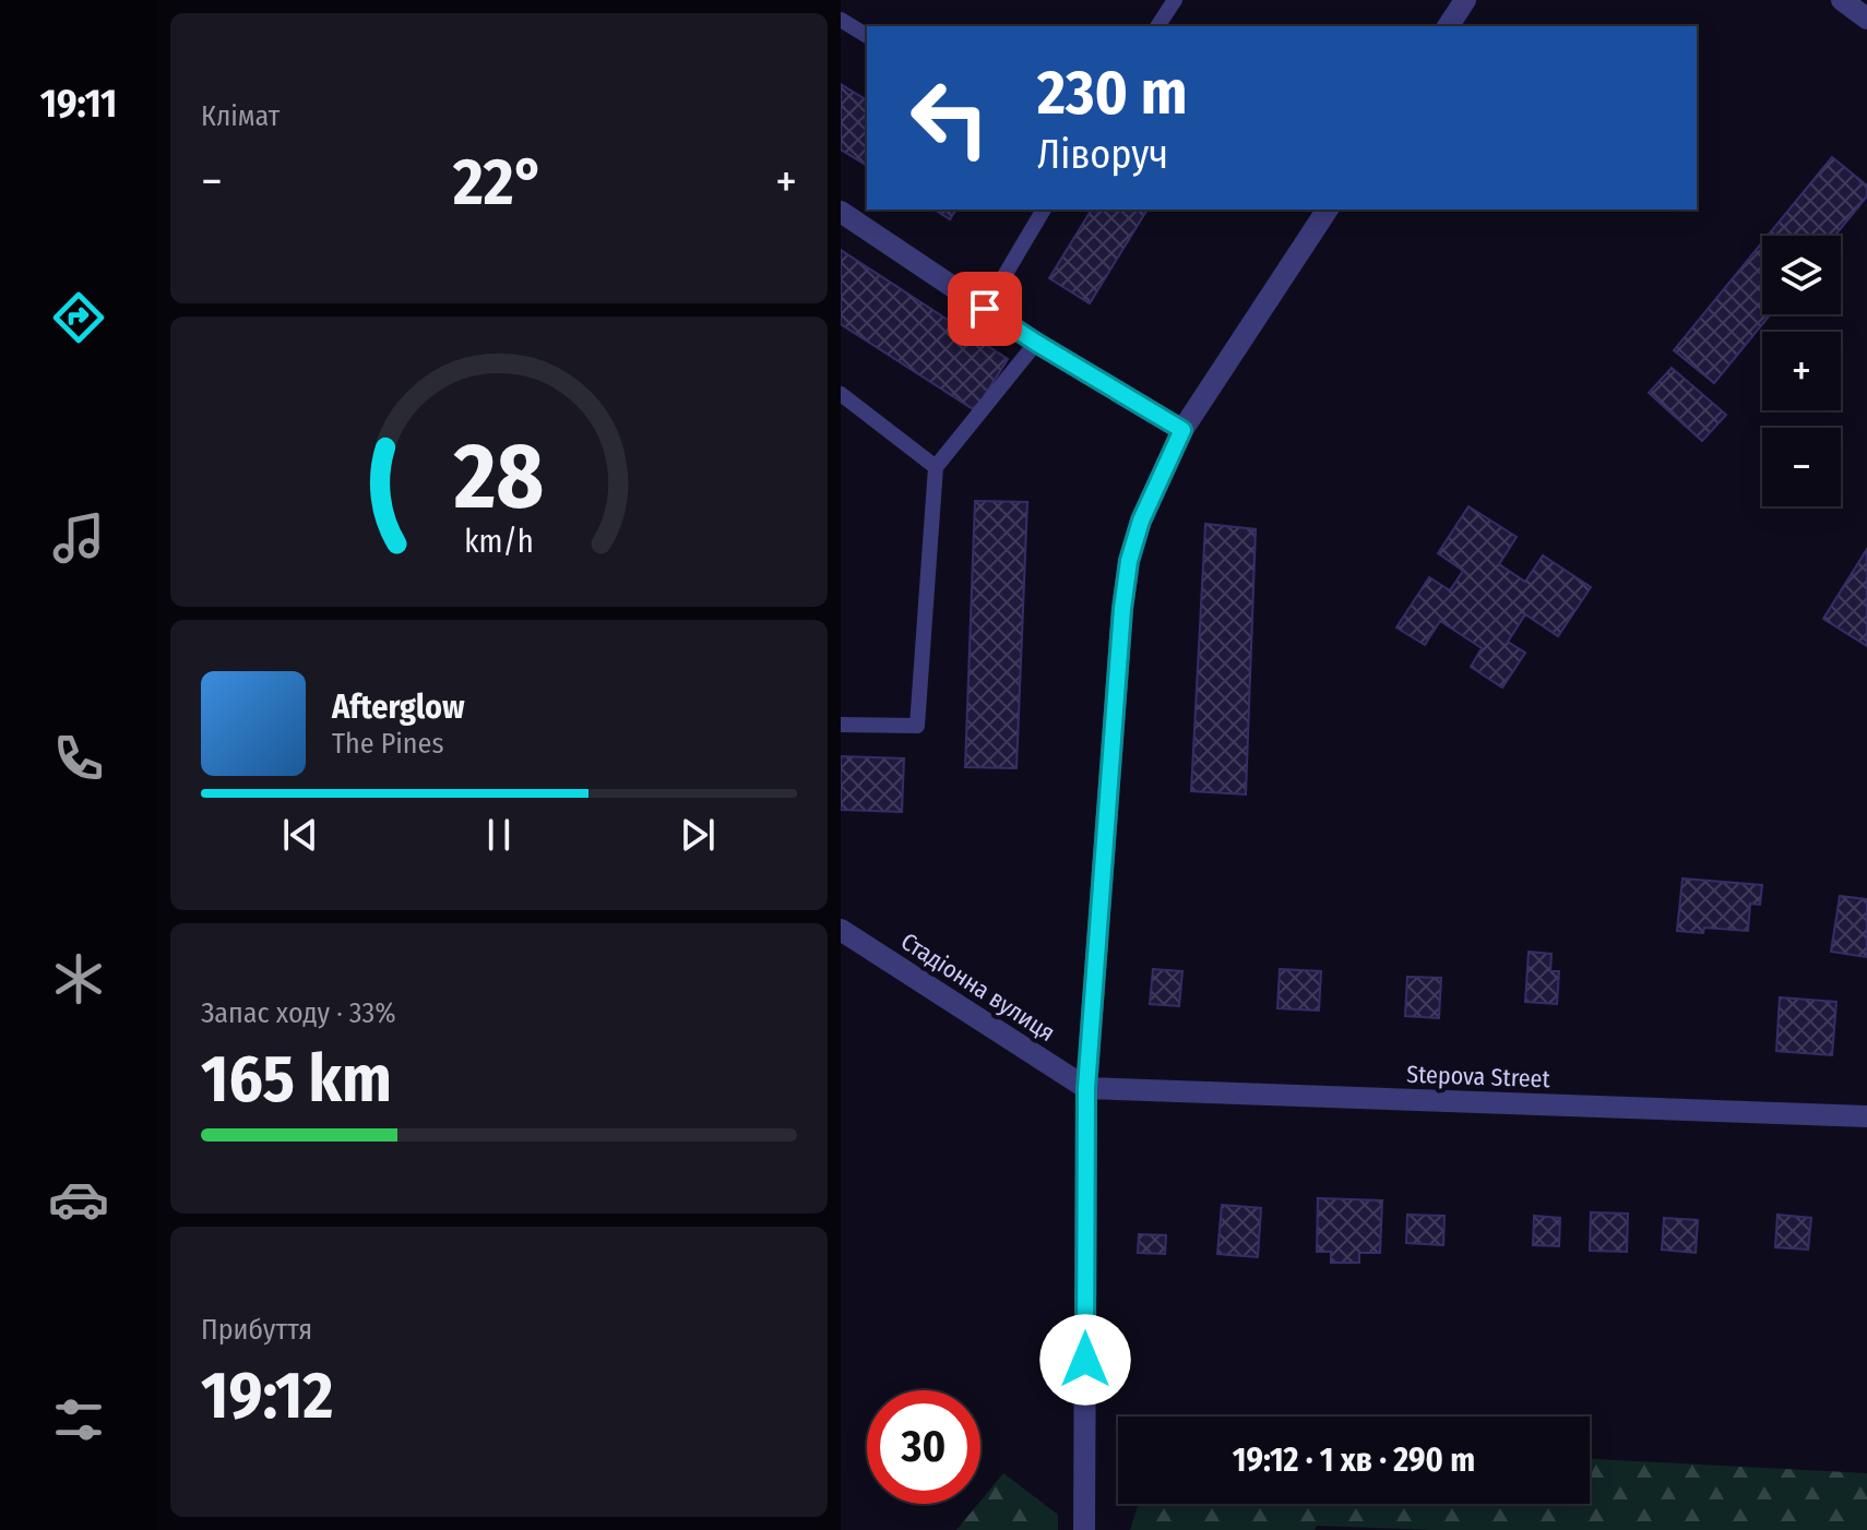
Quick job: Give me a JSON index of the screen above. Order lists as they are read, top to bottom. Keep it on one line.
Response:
{"streets":{"street":["Стадіонна вулиця","Stepova Street"]},"crossings":[["Стадіонна вулиця","Stepova Street"]],"page":{"tabs":"19:11","tile":["Клімат",["Запас ходу · 33%","165 km"],["Прибуття","19:12"]],"turn":["230 m","Ліворуч"],"heat":["−","22°","+"],"map_buttons":["+","−"],"song":["Afterglow","The Pines"],"limit":"30","trip":"19:12 · 1 хв · 290 m","gauge":["28","km/h"]}}
